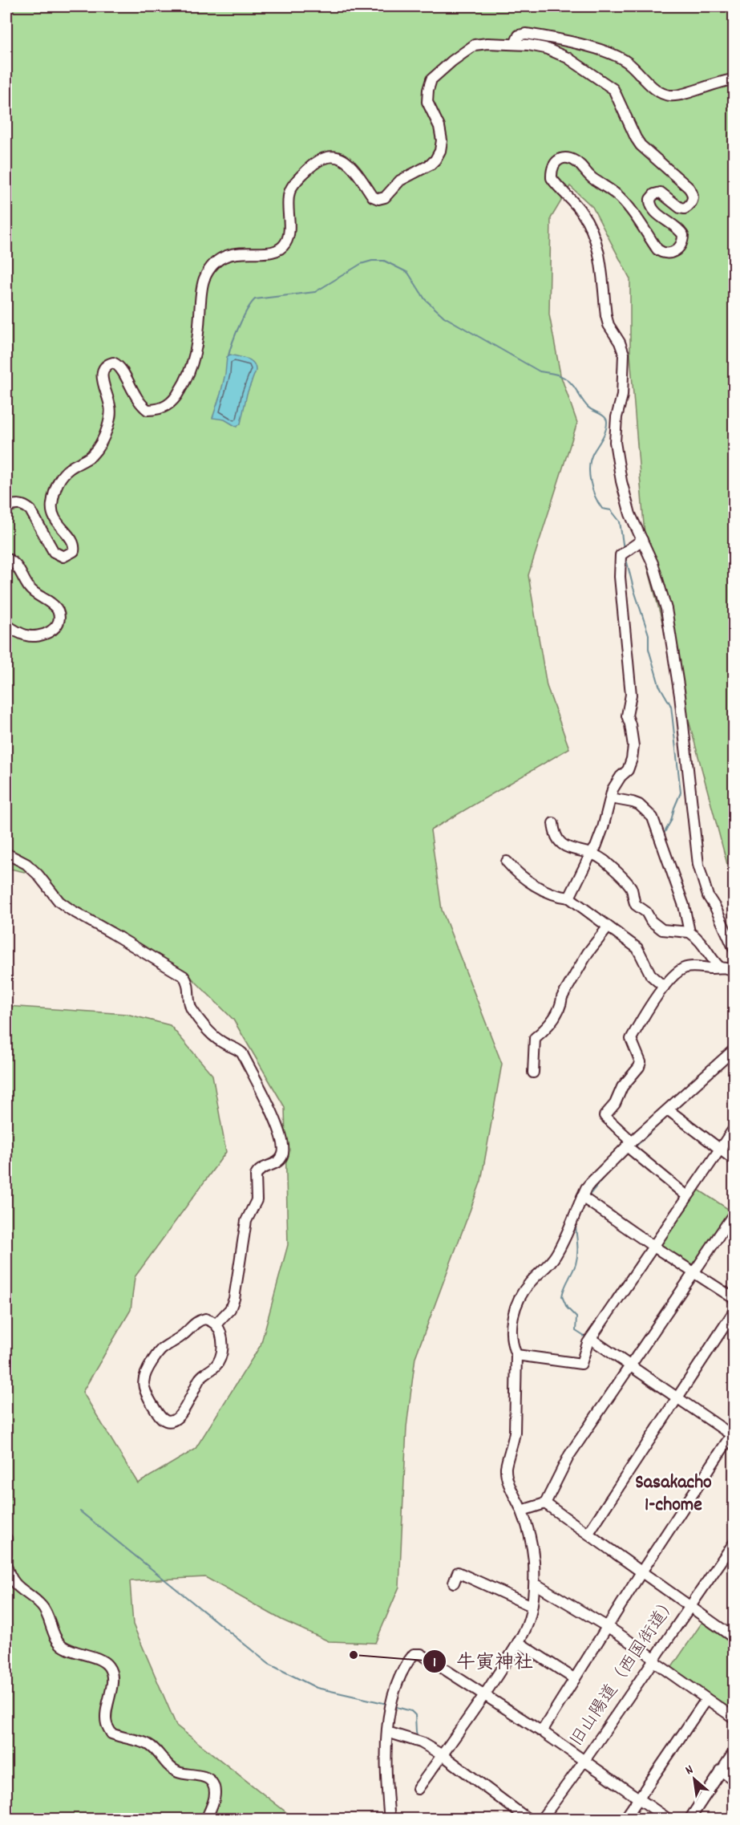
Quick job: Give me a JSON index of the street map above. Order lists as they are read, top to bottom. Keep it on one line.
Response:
{"streets":{"street":["旧山陽道（西国街道）"]},"districts":["Sasakacho 1-chome"],"places":["牛寅神社"],"north":"top left"}
